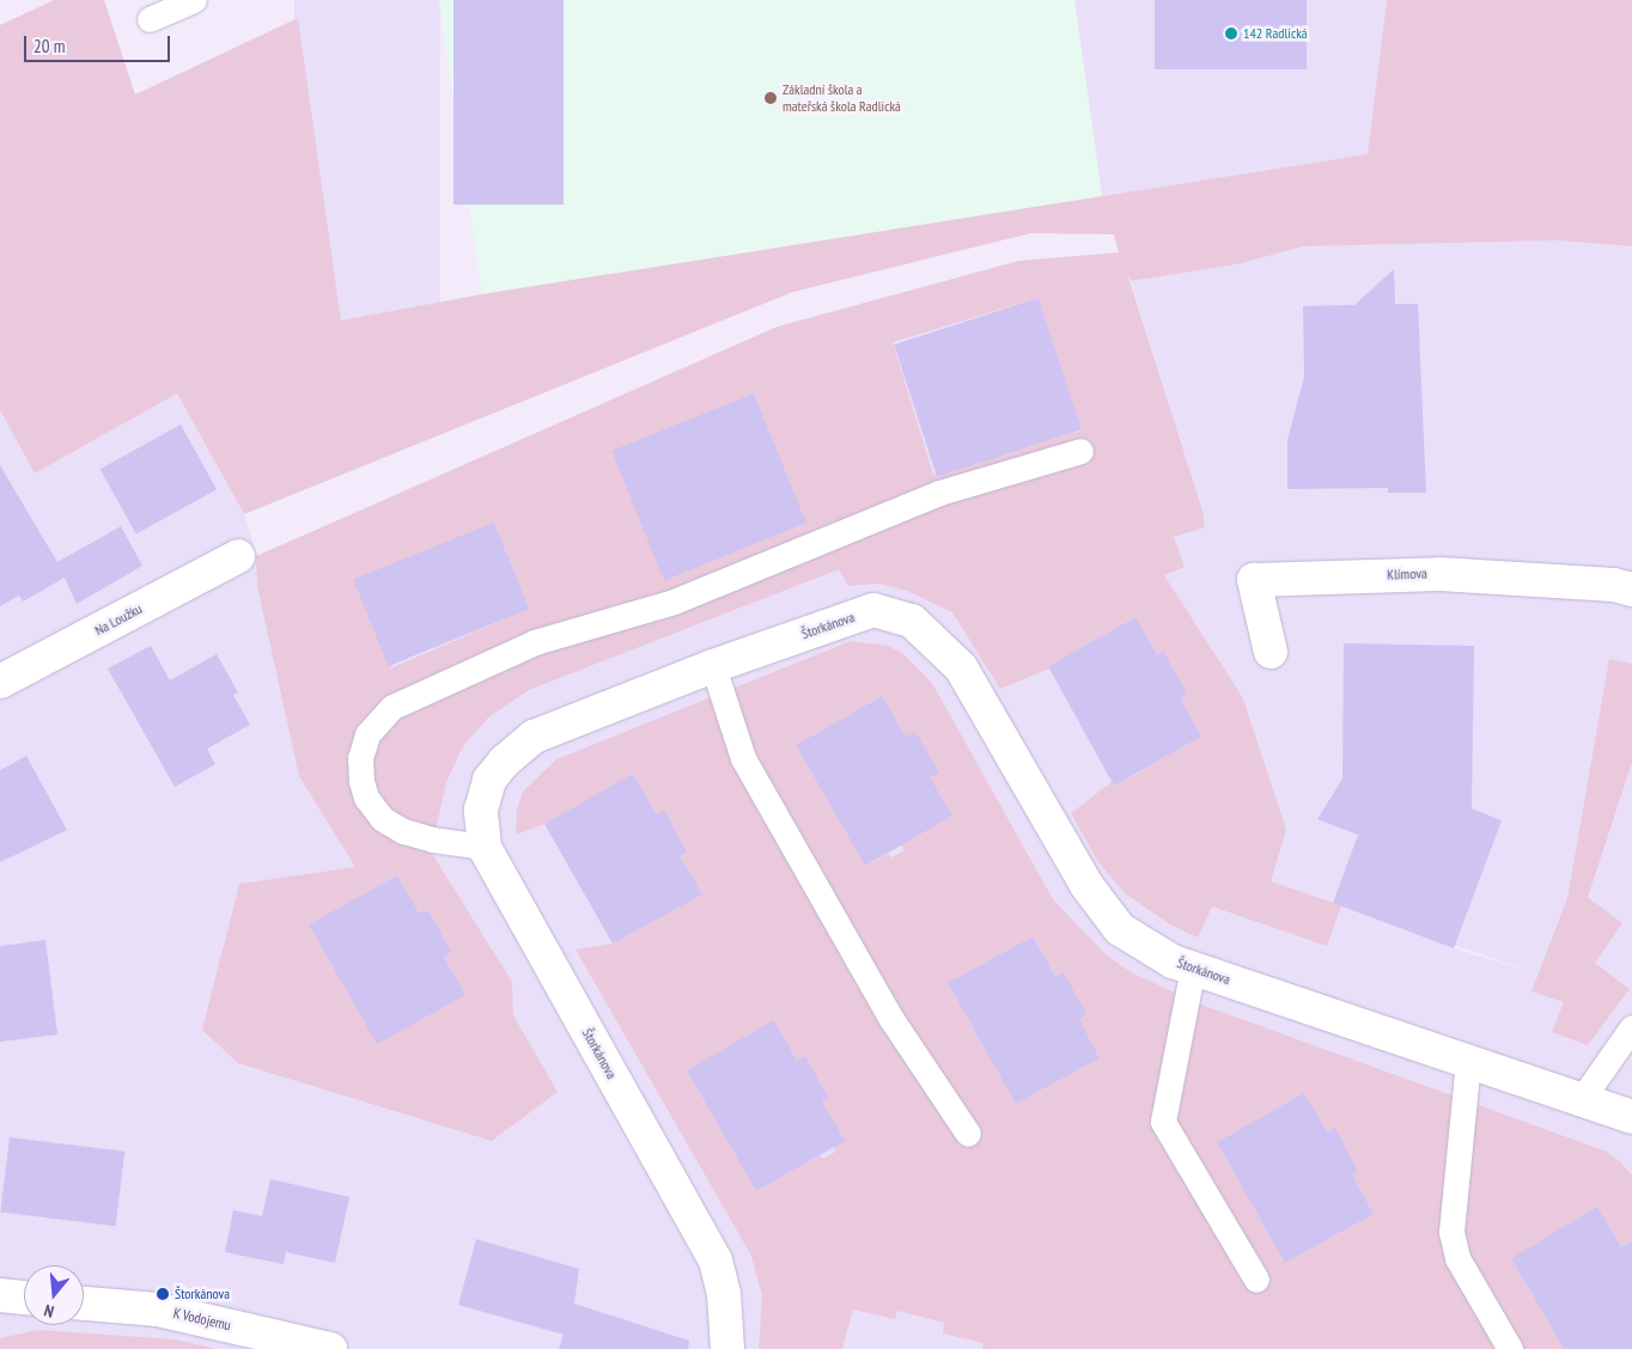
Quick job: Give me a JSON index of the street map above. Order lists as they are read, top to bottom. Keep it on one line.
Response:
{"streets":{"street":["Klímova","Na Loužku","Štorkánova","K Vodojemu"]},"places":["142 Radlická","Základní škola a mateřská škola Radlická","Štorkánova"],"scale_bar":"20 m","north":"bottom"}
